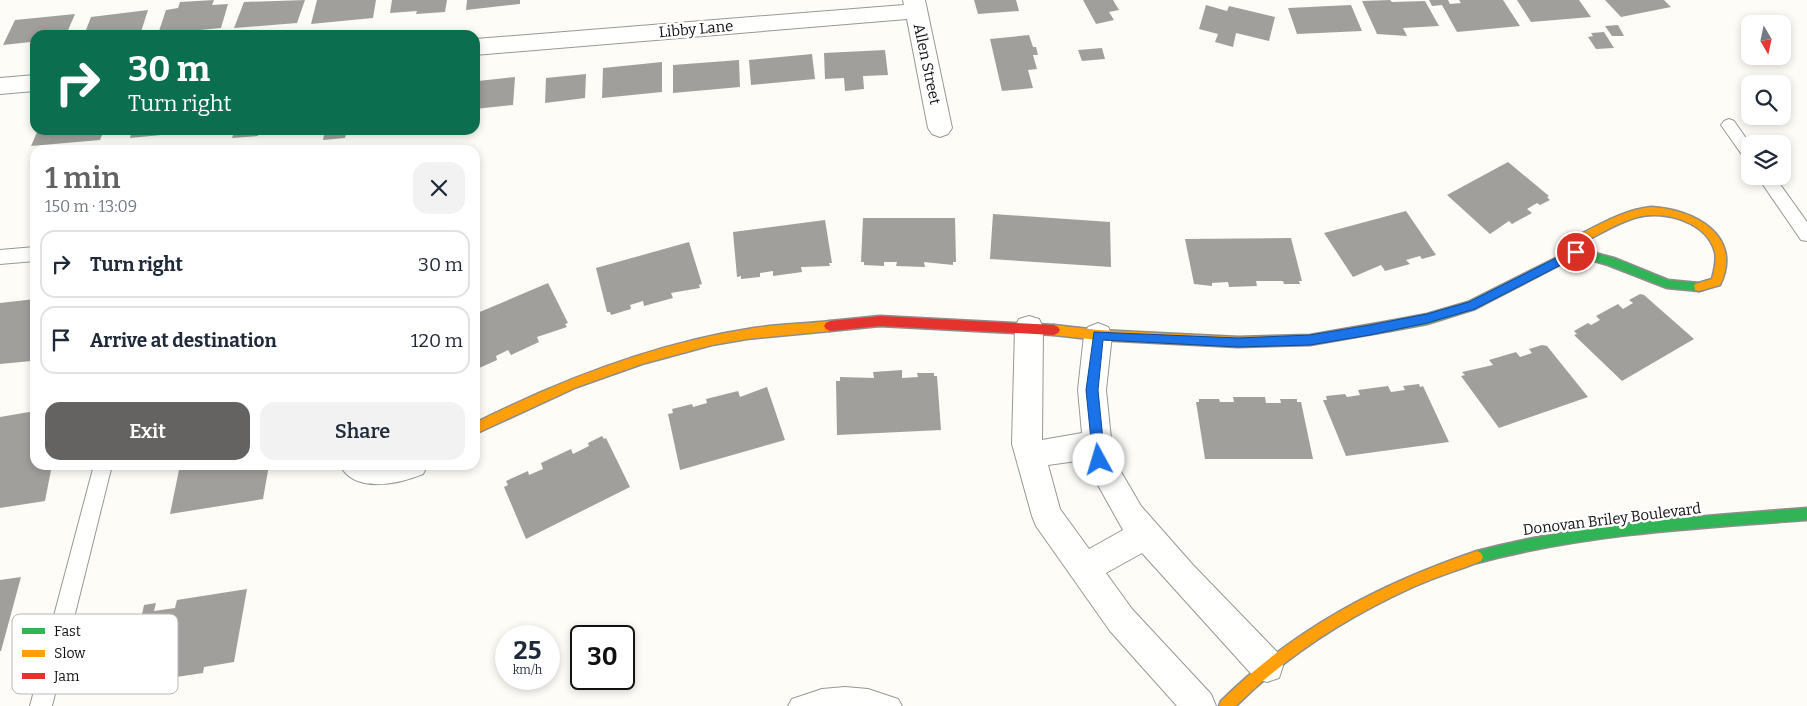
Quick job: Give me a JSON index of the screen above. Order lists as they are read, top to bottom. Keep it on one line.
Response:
{"streets":{"street":["Libby Lane","Allen Street","Donovan Briley Boulevard"]},"crossings":[["Libby Lane","Allen Street"]],"legend":["Fast","Slow","Jam"],"north":"bottom","page":{"turn":["30 m","Turn right"],"heading":["1 min","150 m · 13:09"],"list":[{"name":"Turn right","value":"30 m"},{"name":"Arrive at destination","value":"120 m"}],"buttons":["Exit","Share"],"speed":"25 km/h","limit":"30"}}
